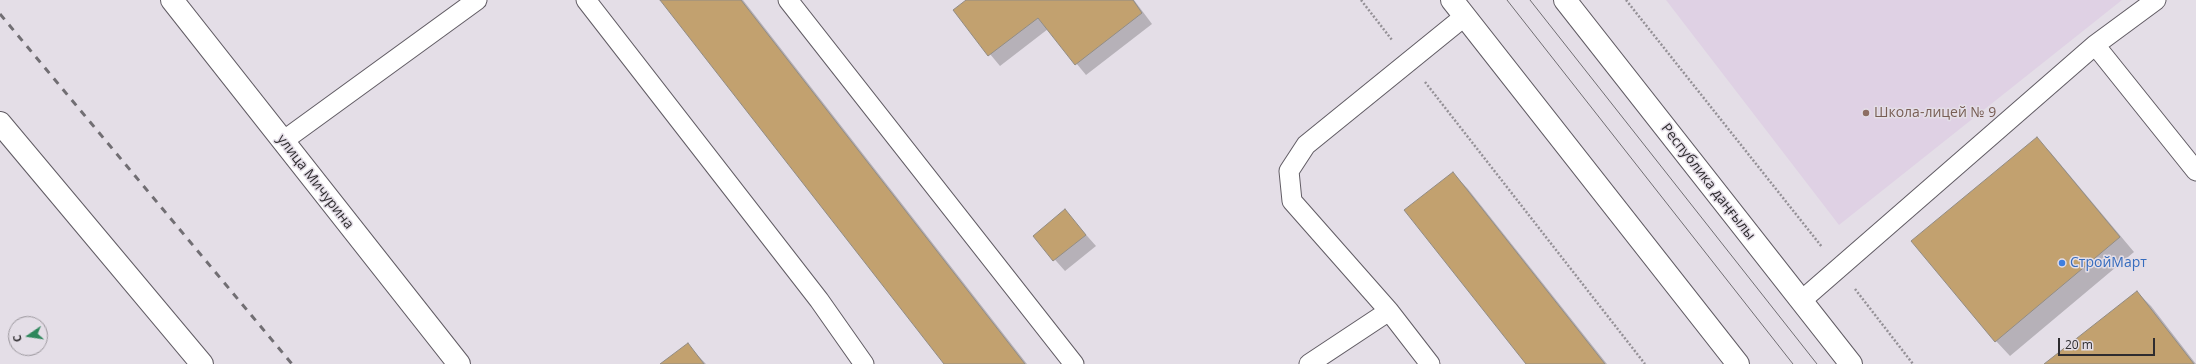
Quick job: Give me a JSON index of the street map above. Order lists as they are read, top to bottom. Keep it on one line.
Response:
{"streets":{"main road":["улица Мичурина","Республика даңғылы"]},"places":["Школа-лицей № 9","СтройМарт"],"scale_bar":"20 m","north":"left"}
